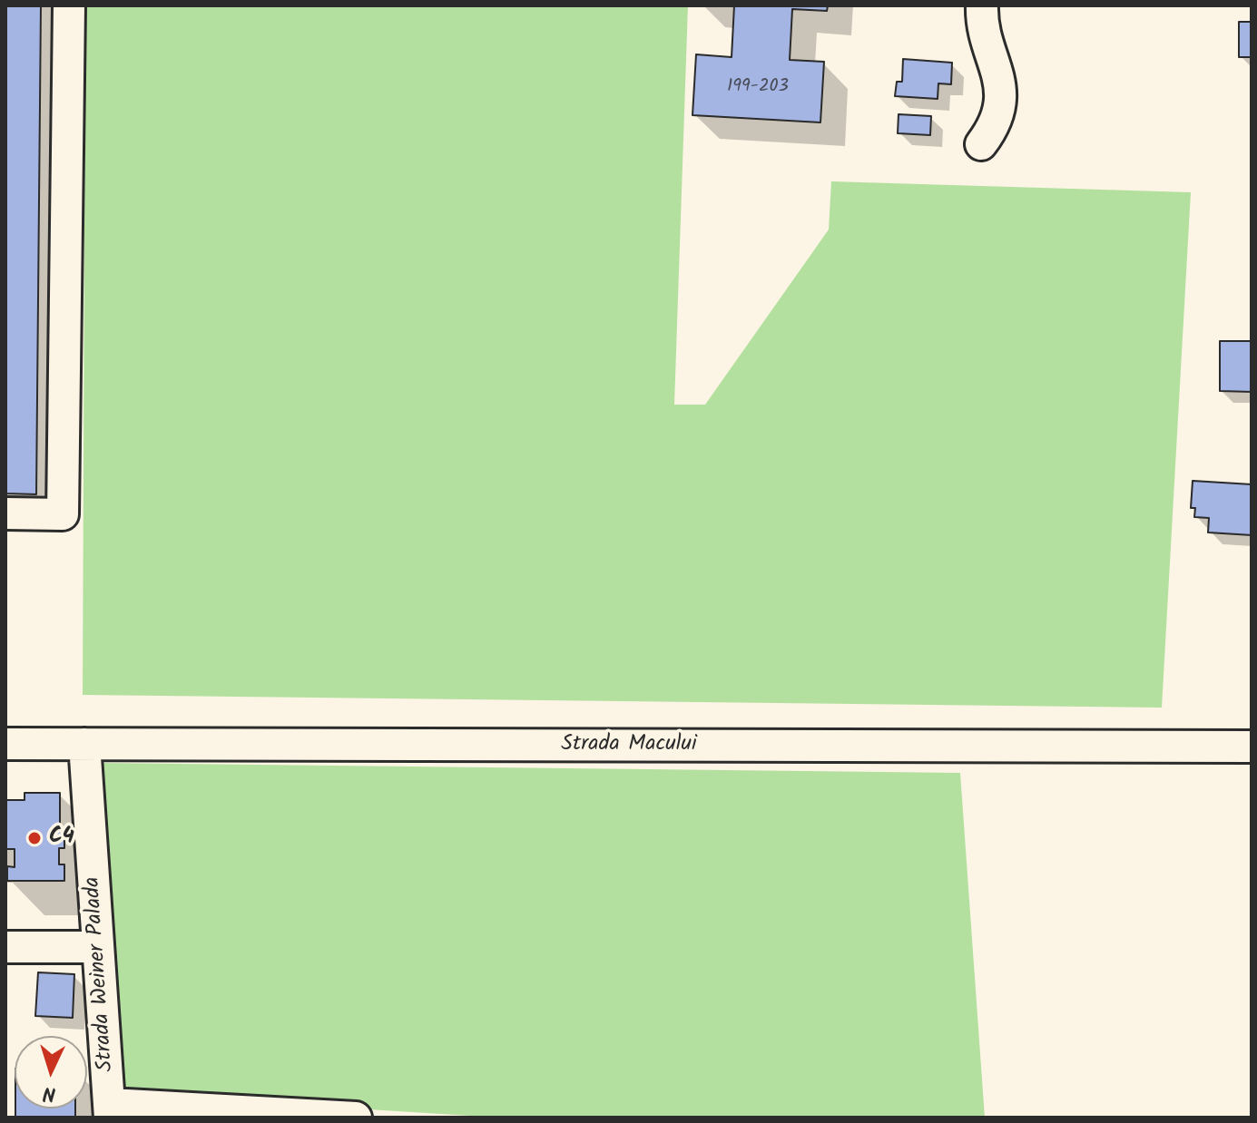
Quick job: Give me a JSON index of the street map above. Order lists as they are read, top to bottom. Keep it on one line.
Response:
{"streets":{"street":["Strada Macului","Strada Weiner Palada"]},"crossings":[["Strada Macului","Strada Weiner Palada"]],"places":["C4"],"house_numbers":["199-203"],"north":"bottom"}
